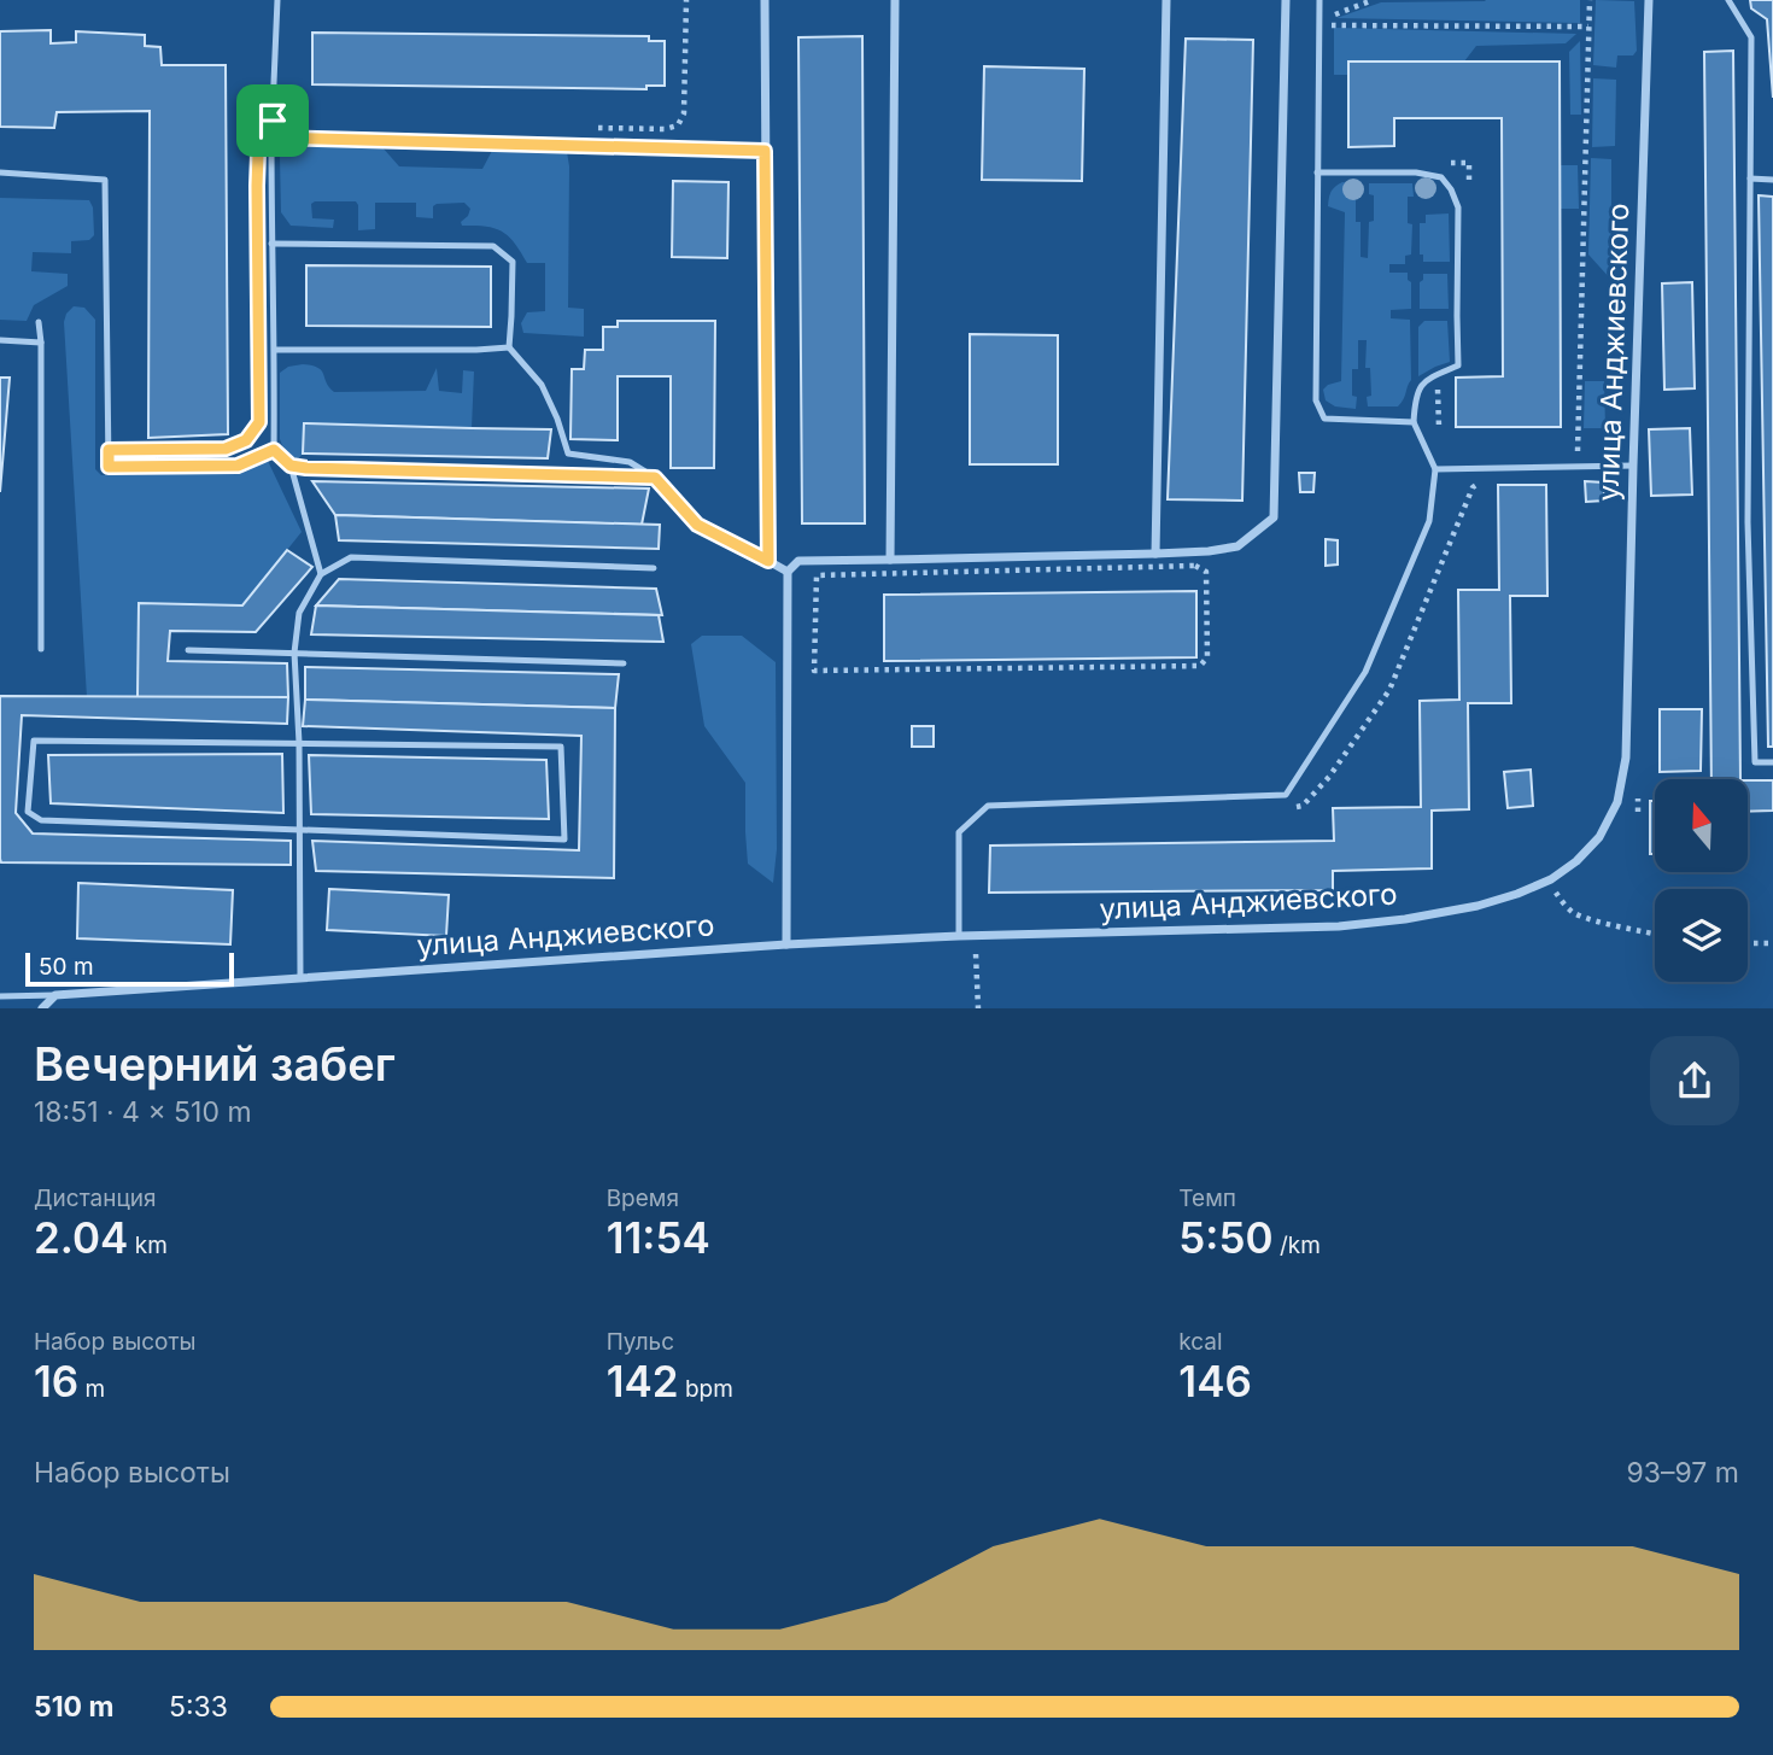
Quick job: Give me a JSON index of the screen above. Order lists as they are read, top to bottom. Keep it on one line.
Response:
{"streets":{"street":["улица Анджиевского"]},"scale_bar":"50 m","north":"top","page":{"scale":"50 m","heading":["Вечерний забег","18:51 · 4 × 510 m"],"stats":[["Дистанция","2.04 km"],["Время","11:54"],["Темп","5:50 /km"],["Набор высоты","16 m"],["Пульс","142 bpm"],["kcal","146"]],"chart":["Набор высоты","93–97 m"],"list":[{"name":"510 m","note":"5:33"}]}}
